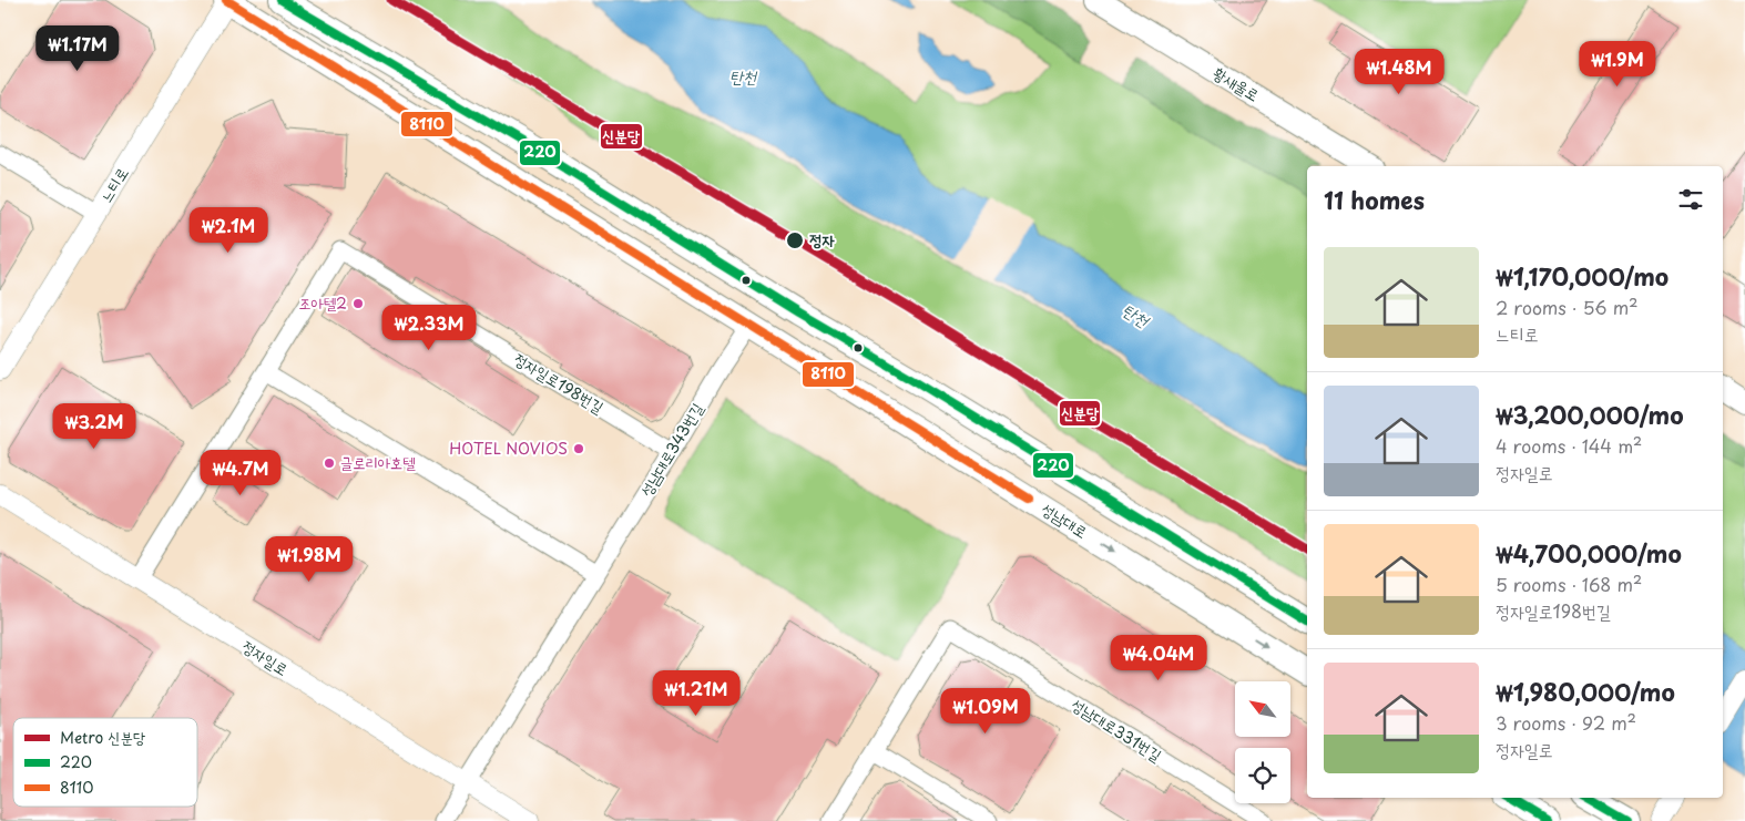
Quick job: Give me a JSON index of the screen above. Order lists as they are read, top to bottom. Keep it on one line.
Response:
{"streets":{"main road":["황새울로","성남대로"],"street":["느티로","정자일로198번길","성남대로343번길","정자일로","성남대로331번길"]},"crossings":[["느티로","성남대로"],["정자일로198번길","성남대로343번길"],["정자일로198번길","정자일로"],["성남대로343번길","성남대로"],["성남대로343번길","정자일로"]],"water":["탄천"],"places":["정자","조아텔2","HOTEL NOVIOS","글로리아호텔"],"lines":["metro line 신분당","transit line 220","transit line 8110"],"legend":["Metro 신분당","220","8110"],"north":"top left","page":{"price":["₩1.17M","₩1.9M","₩1.48M","₩2.1M","₩2.33M","₩3.2M","₩4.7M","₩1.98M","₩4.04M","₩1.21M","₩1.09M"],"heading":"11 homes","list":[{"name":"₩1,170,000/mo","note":"2 rooms · 56 m² · 느티로"},{"name":"₩3,200,000/mo","note":"4 rooms · 144 m² · 정자일로"},{"name":"₩4,700,000/mo","note":"5 rooms · 168 m² · 정자일로198번길"},{"name":"₩1,980,000/mo","note":"3 rooms · 92 m² · 정자일로"}]}}
